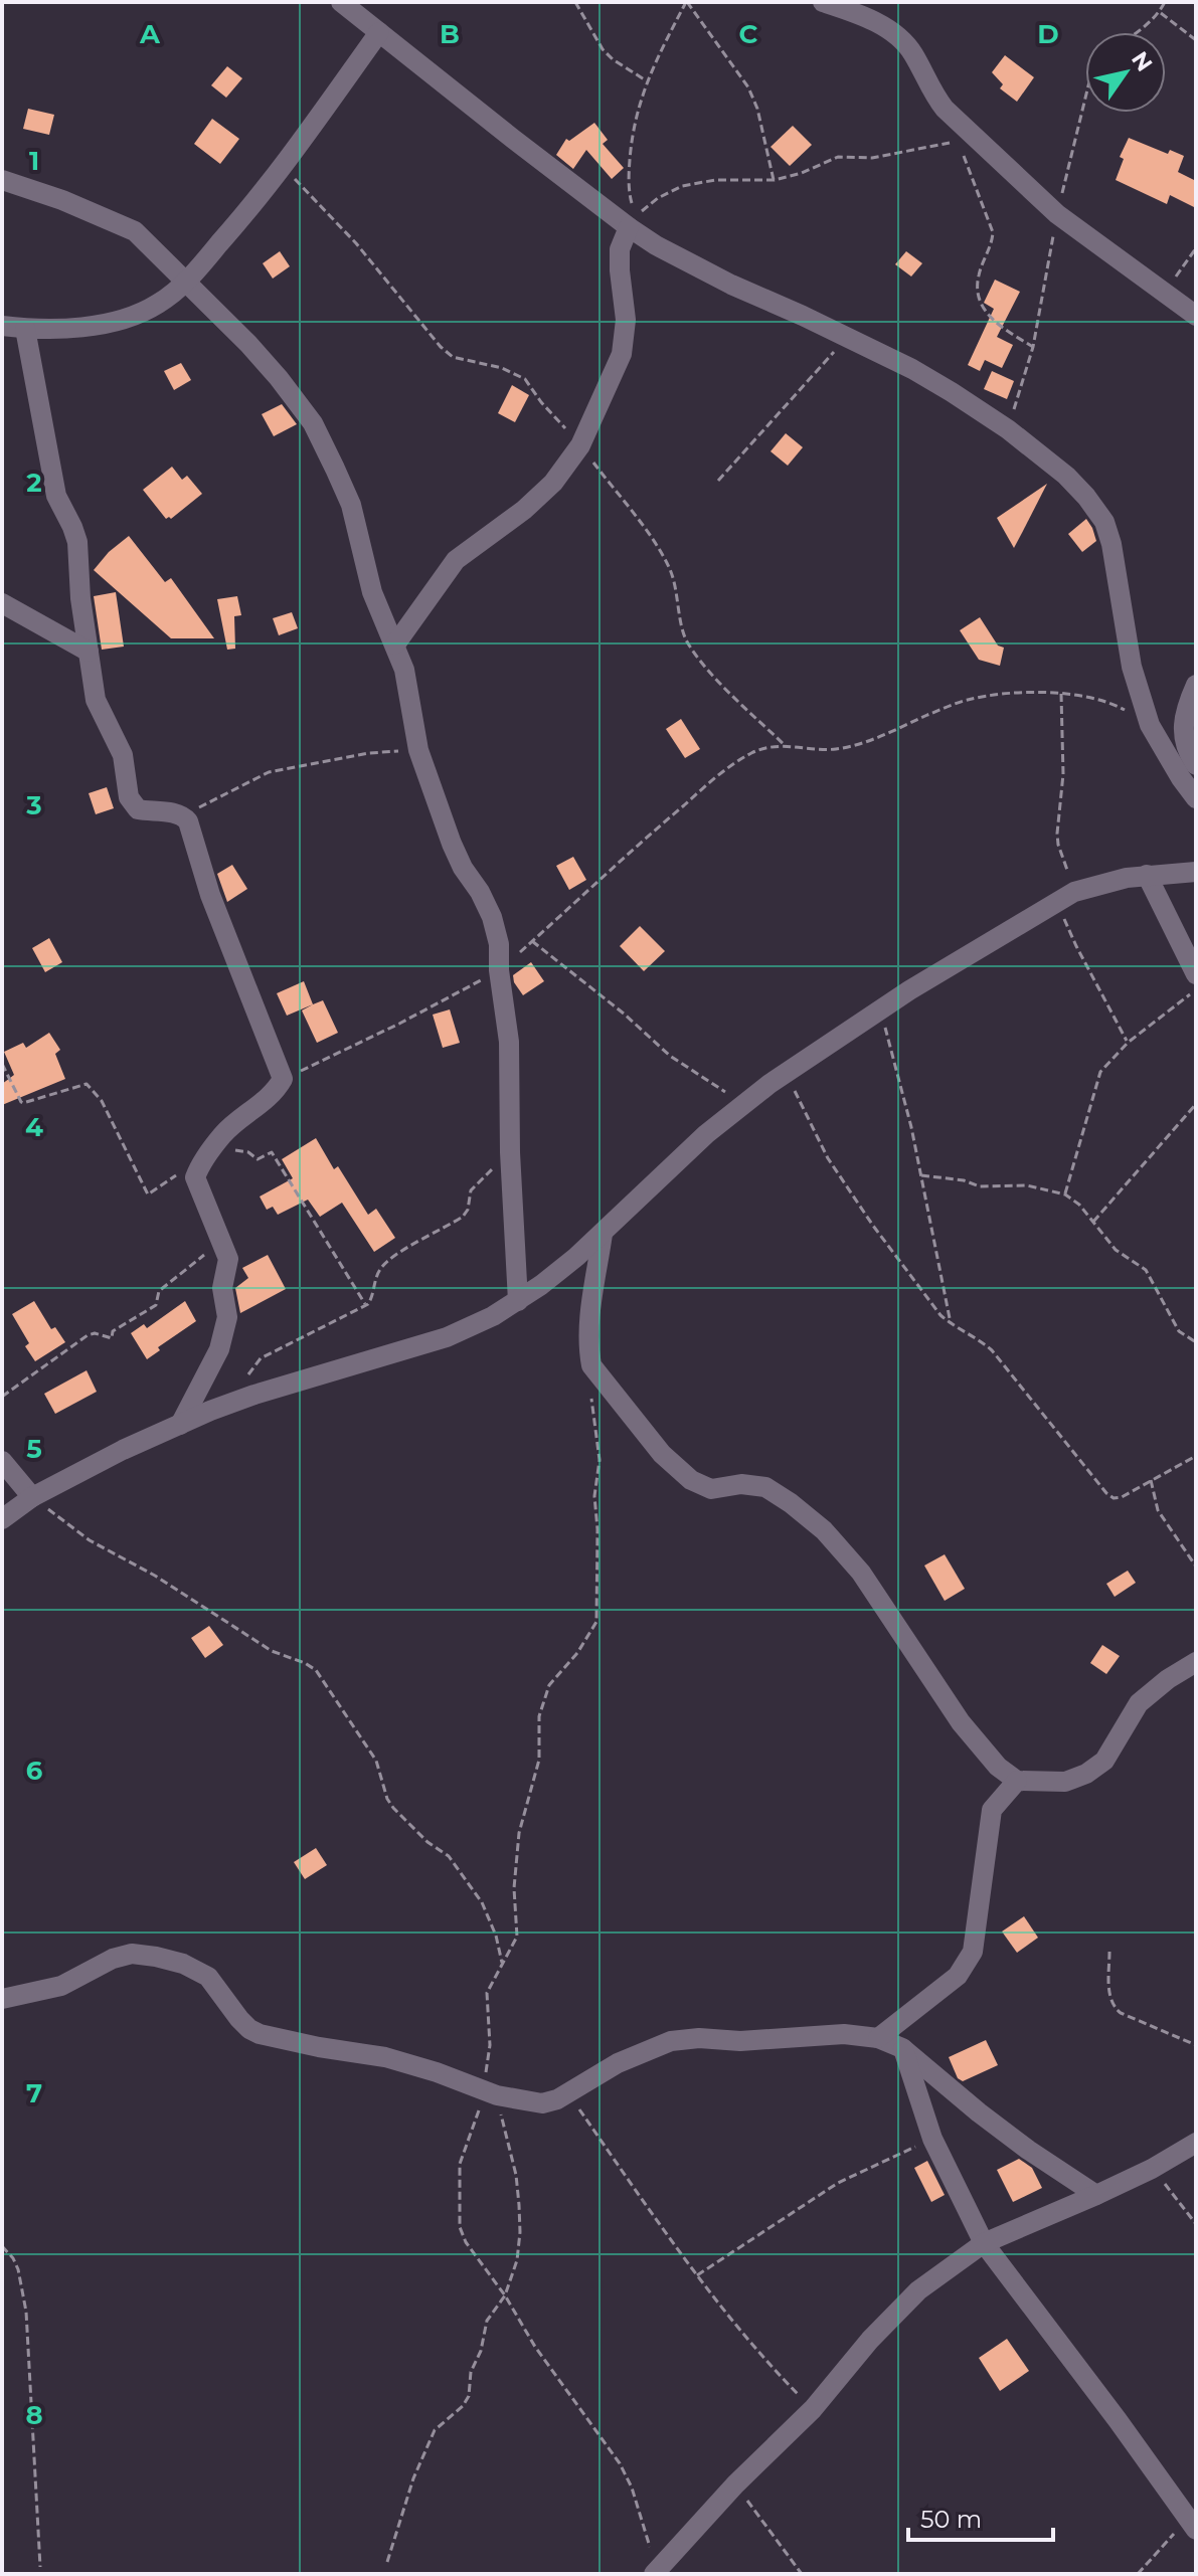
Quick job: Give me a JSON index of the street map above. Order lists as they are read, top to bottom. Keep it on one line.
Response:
{"scale_bar":"50 m","north":"top right","grid":{"columns":["A","B","C","D"],"rows":["1","2","3","4","5","6","7","8"]}}
